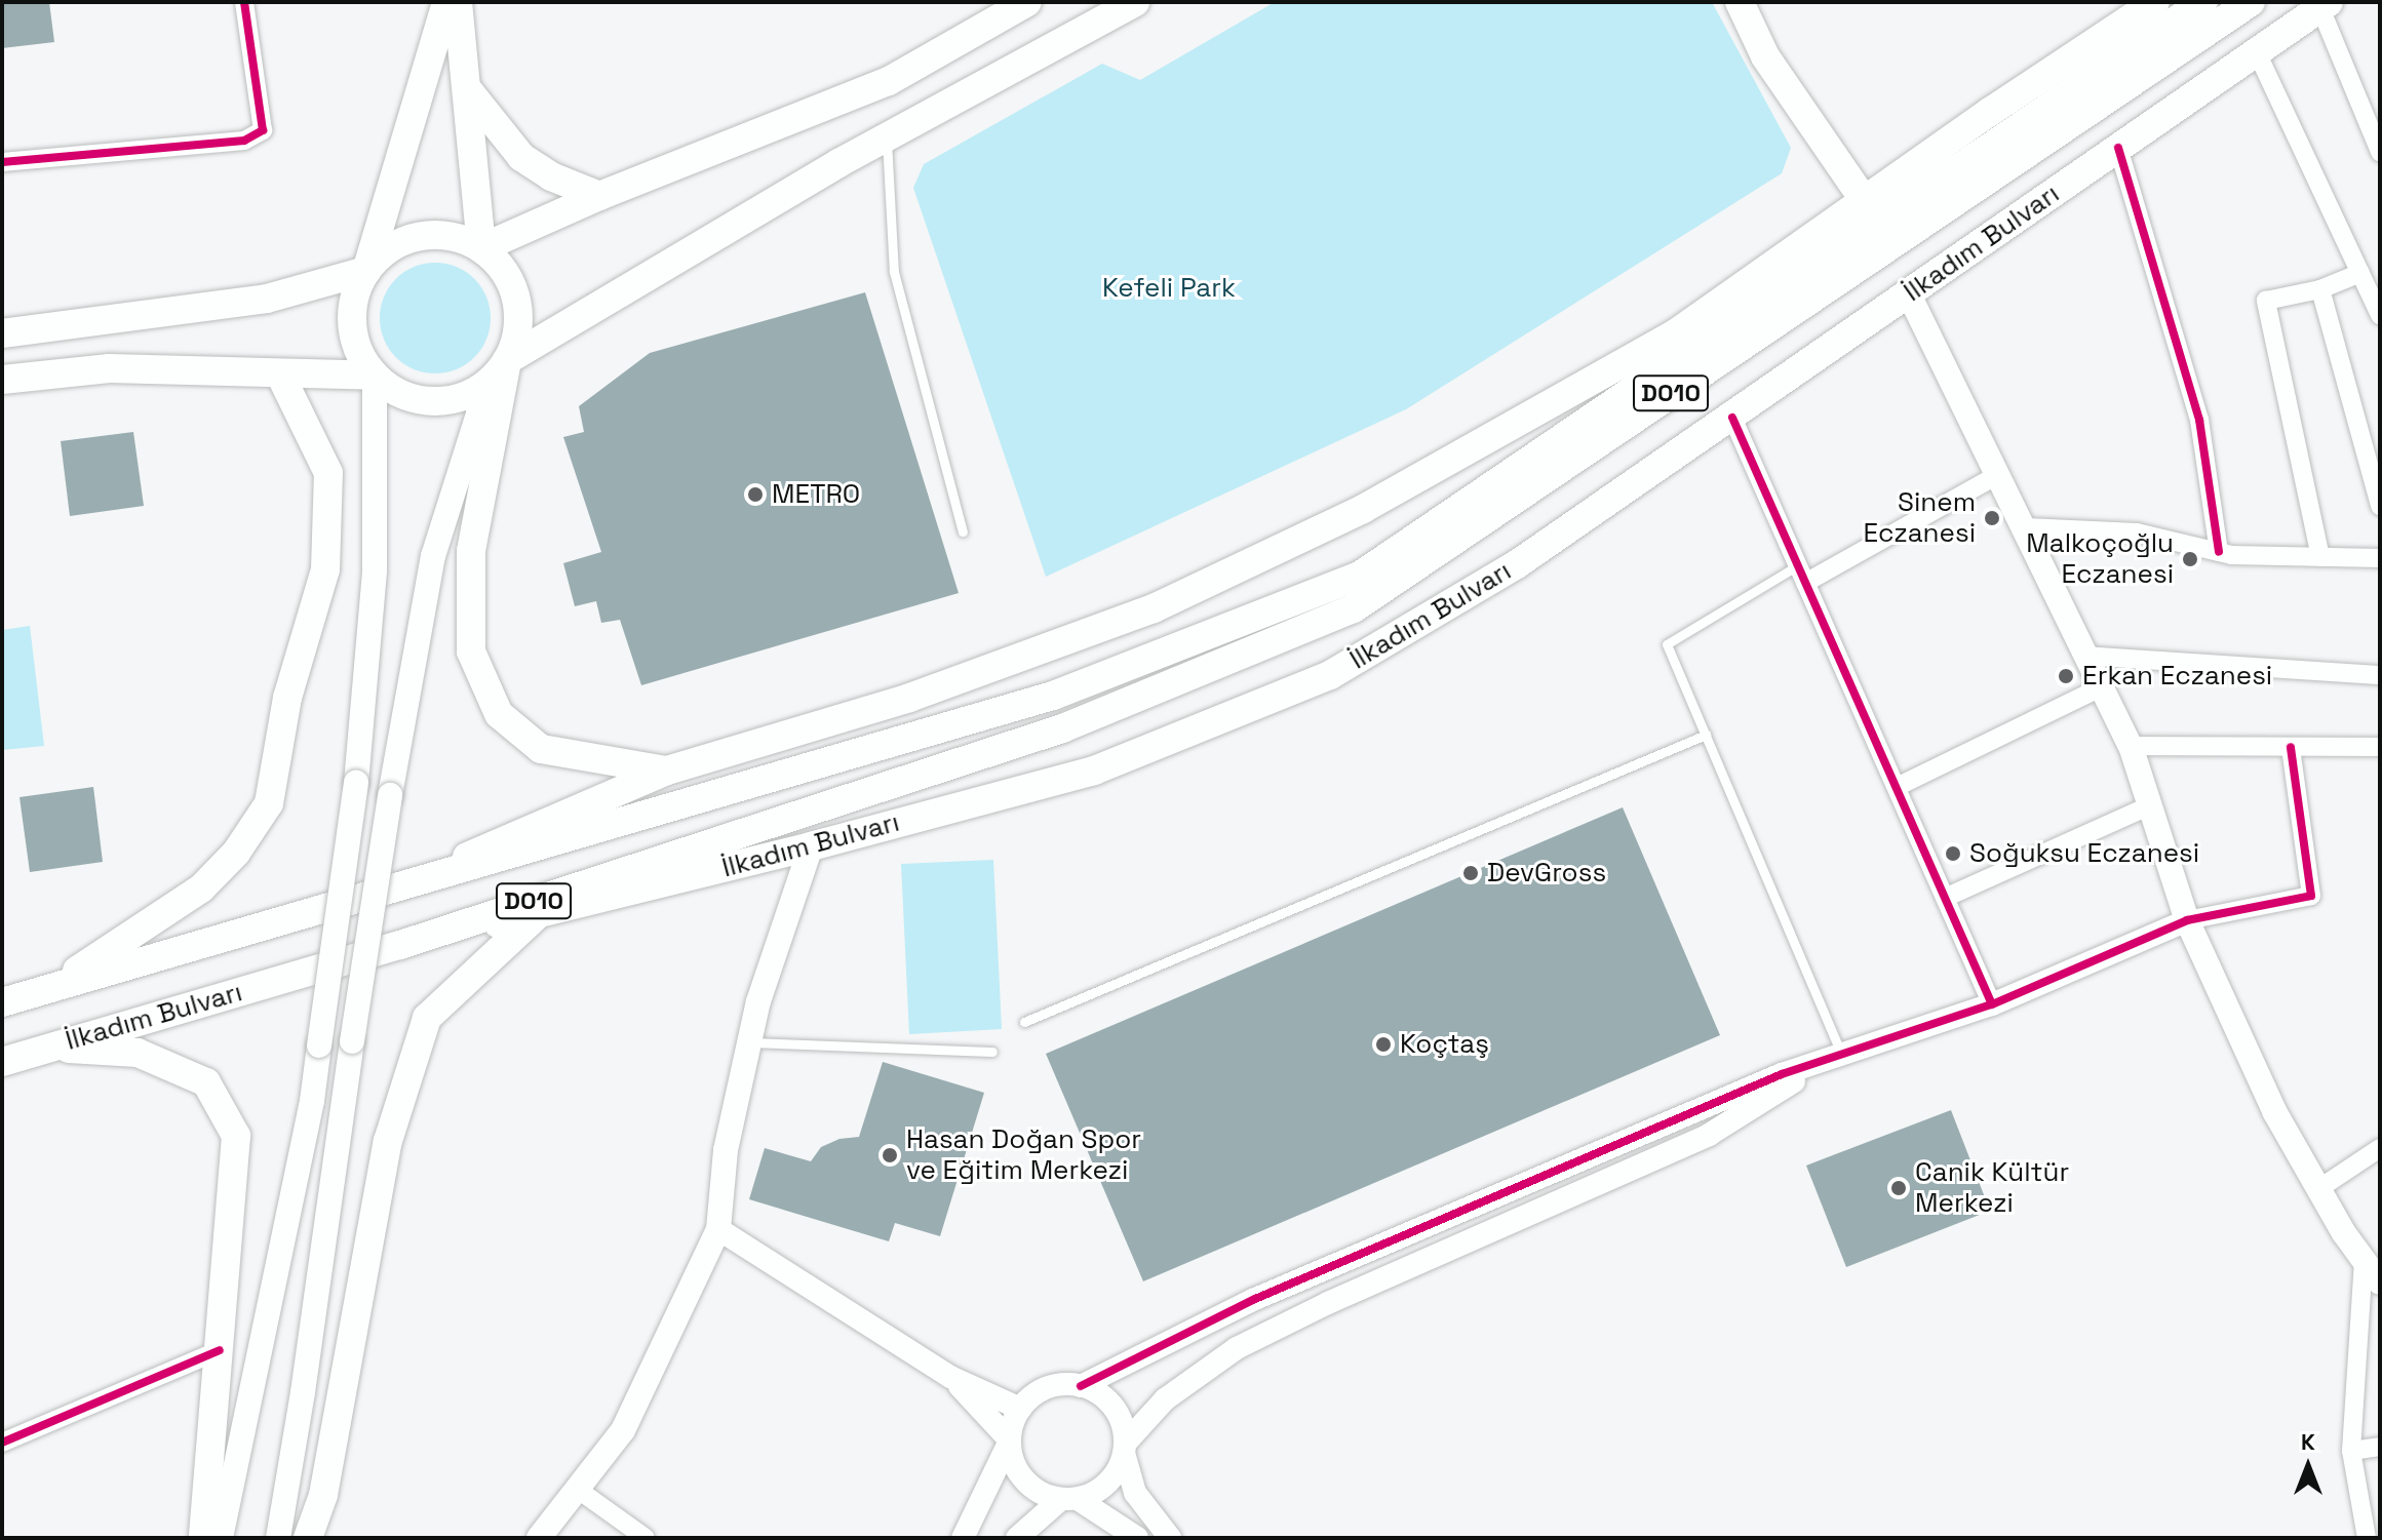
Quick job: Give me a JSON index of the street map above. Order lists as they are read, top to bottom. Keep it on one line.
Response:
{"streets":{"main road":["İlkadım Bulvarı","D010"]},"parks":["Kefeli Park"],"places":["METRO","Sinem Eczanesi","Malkoçoğlu Eczanesi","Erkan Eczanesi","Soğuksu Eczanesi","DevGross","Koçtaş","Hasan Doğan Spor ve Eğitim Merkezi","Canik Kültür Merkezi"],"north":"top"}
